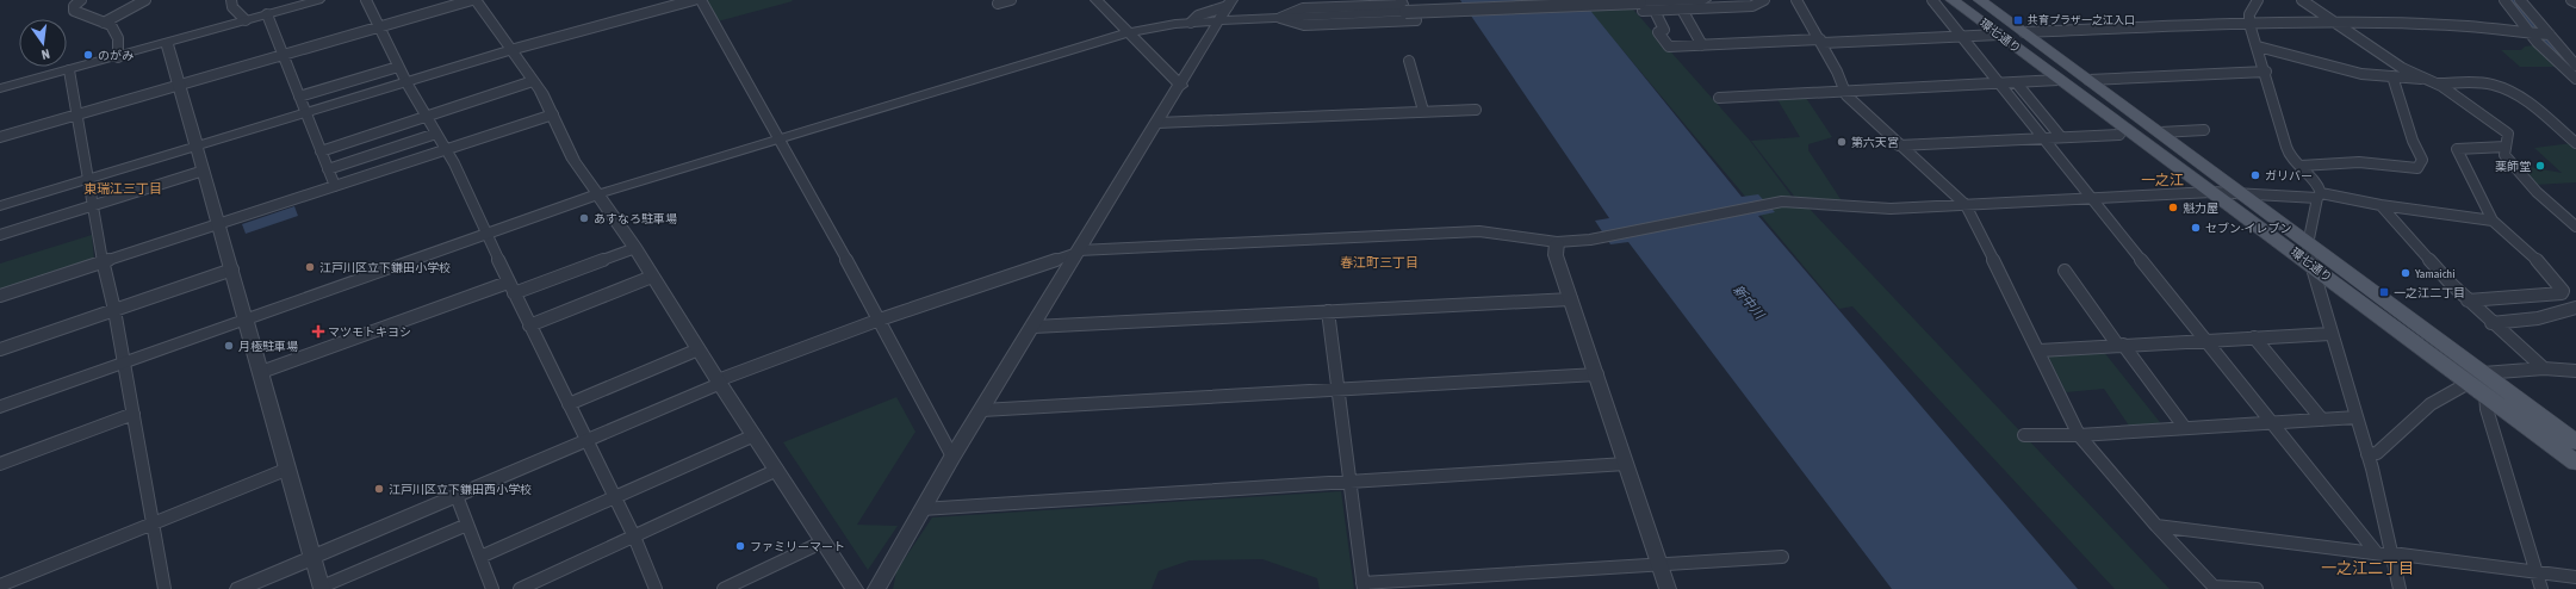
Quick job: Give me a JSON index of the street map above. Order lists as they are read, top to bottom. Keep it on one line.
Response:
{"streets":{"main road":["環七通り"]},"districts":["一之江","東瑞江三丁目","春江町三丁目","一之江二丁目"],"water":["新中川"],"places":{"transit":["共育プラザ一之江入口","一之江二丁目"],"other":["のがみ","第六天宮","薬師堂","ガリバー","魁力屋","あすなろ駐車場","セブン-イレブン","江戸川区立下鎌田小学校","Yamaichi","月極駐車場","江戸川区立下鎌田西小学校","ファミリーマート"],"health":["マツモトキヨシ"]},"north":"bottom"}
